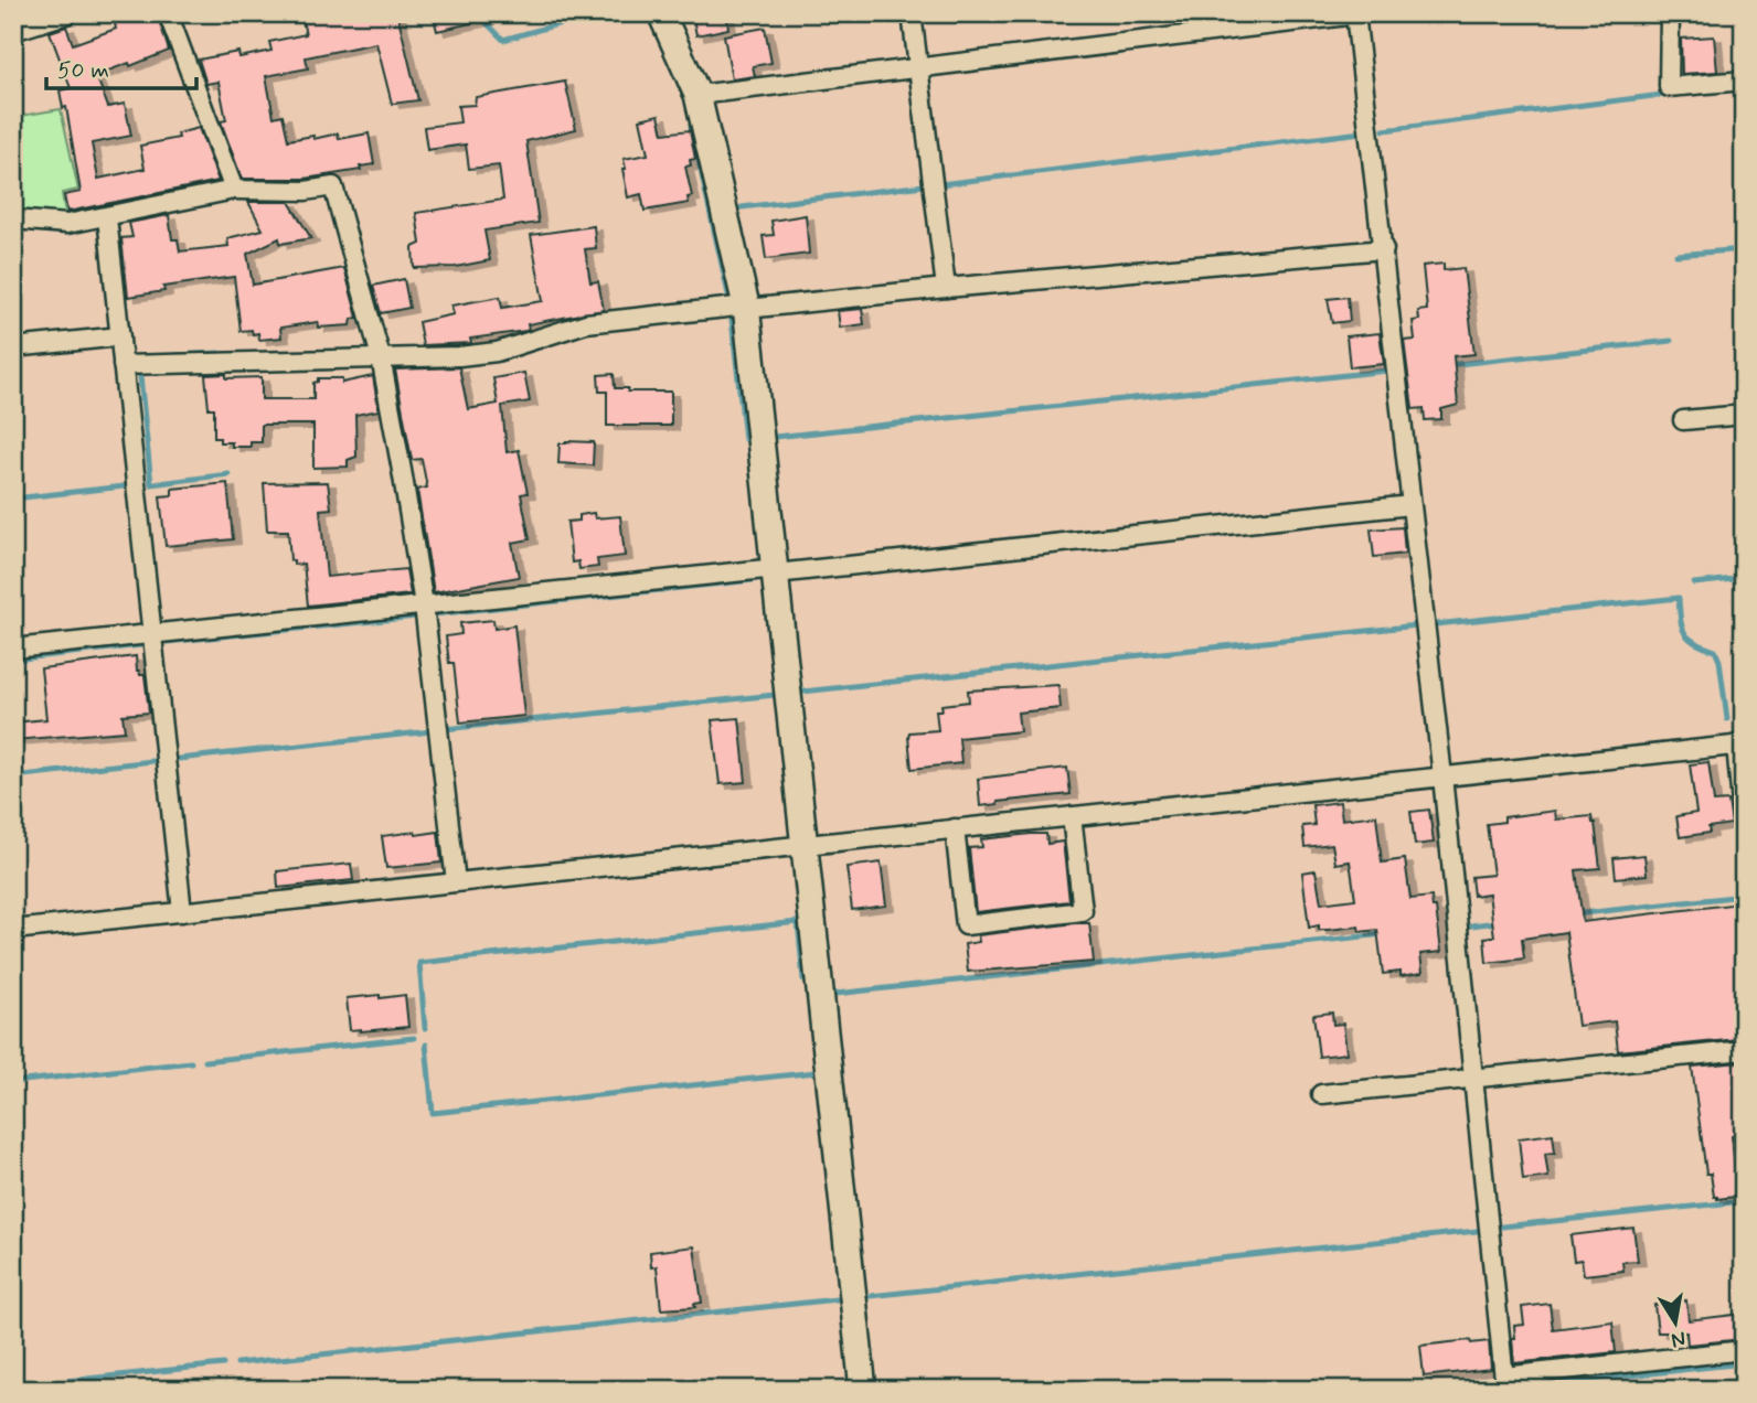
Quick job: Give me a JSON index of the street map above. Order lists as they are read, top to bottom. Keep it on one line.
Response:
{"scale_bar":"50 m","north":"bottom"}
